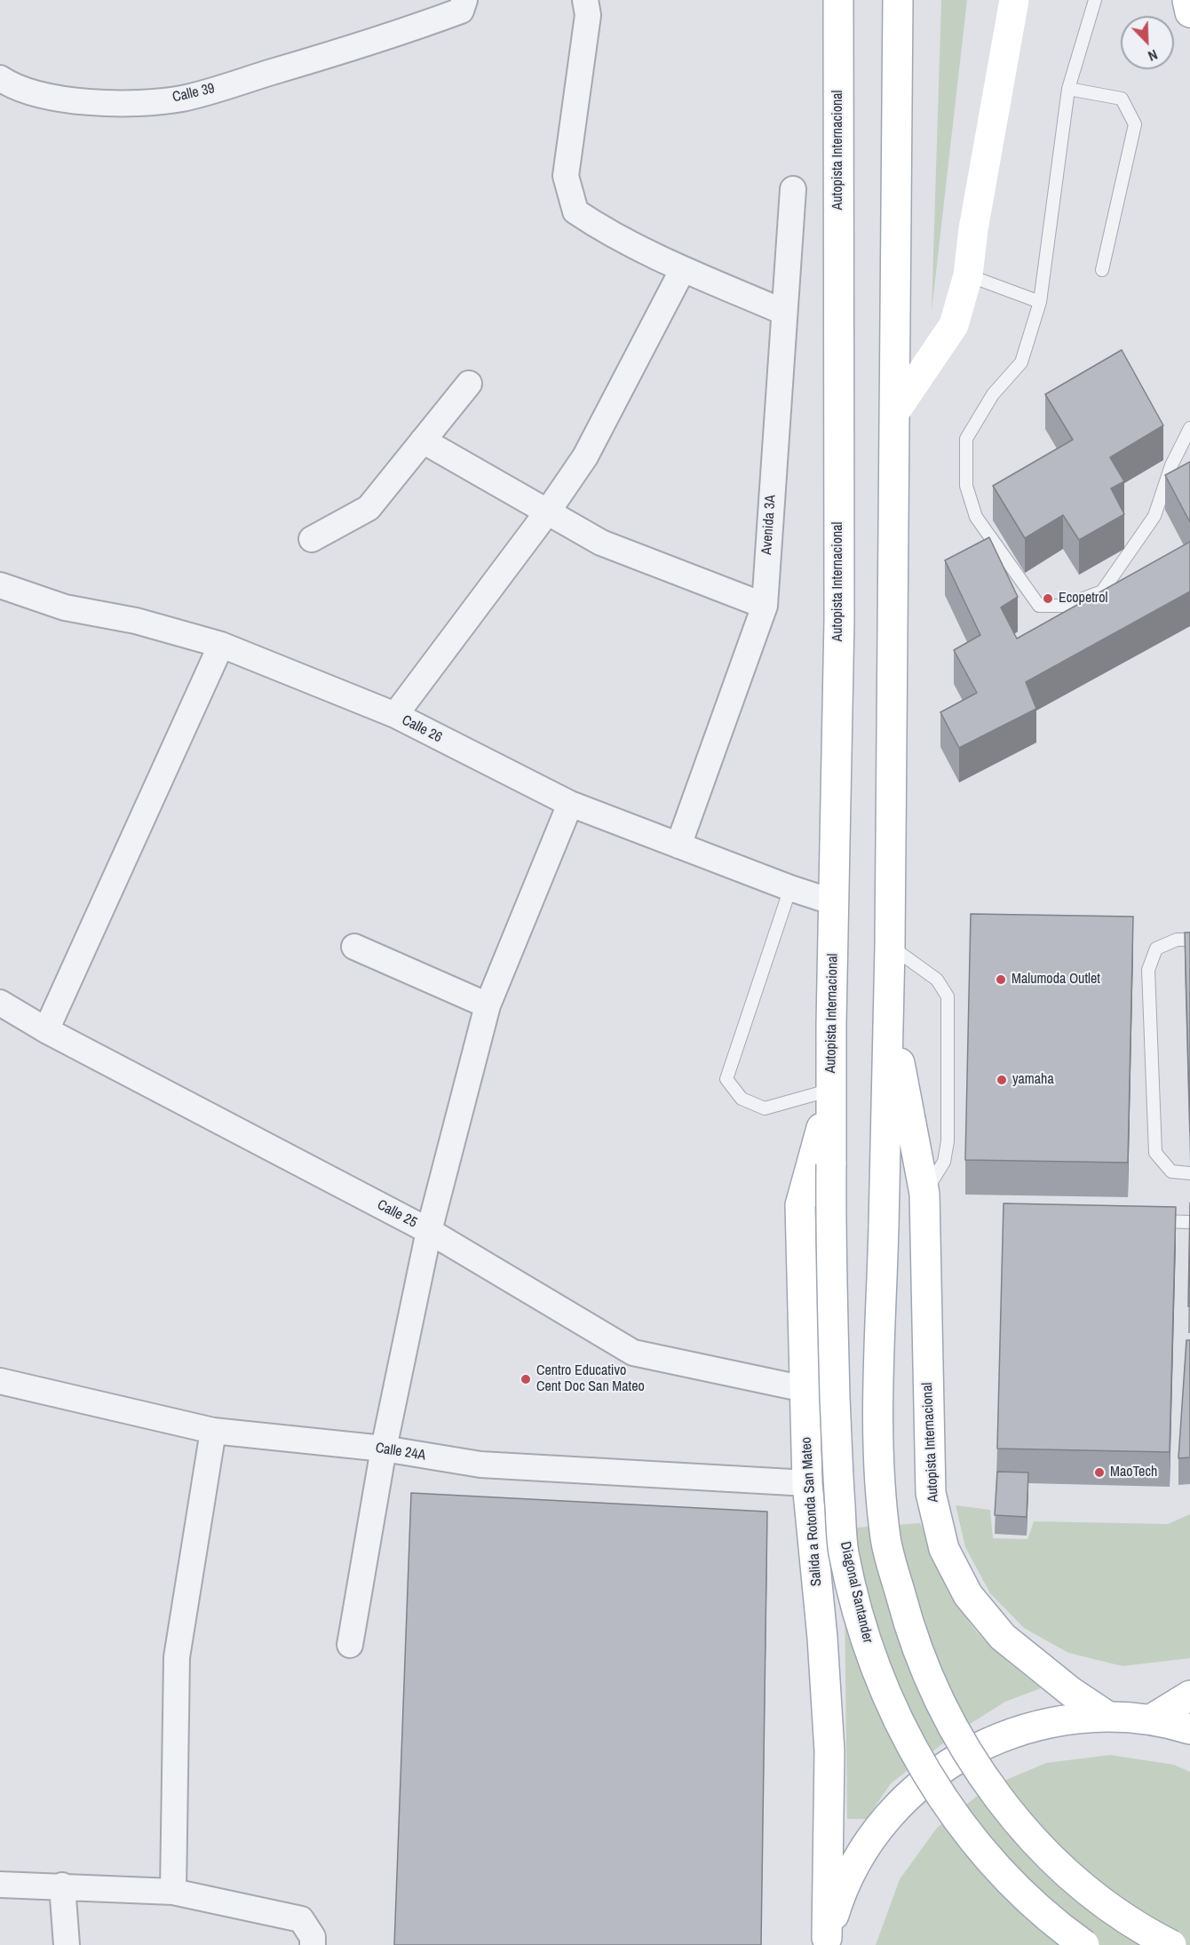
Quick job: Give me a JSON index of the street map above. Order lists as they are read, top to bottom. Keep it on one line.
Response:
{"streets":{"main road":["Autopista Internacional","Salida a Rotonda San Mateo","Diagonal Santander"],"street":["Calle 39","Avenida 3A","Calle 26","Calle 25","Calle 24A"]},"crossings":[["Autopista Internacional","Calle 26"],["Autopista Internacional","Salida a Rotonda San Mateo"],["Autopista Internacional","Diagonal Santander"],["Avenida 3A","Calle 26"],["Calle 25","Salida a Rotonda San Mateo"],["Calle 24A","Salida a Rotonda San Mateo"]],"places":["Ecopetrol","Malumoda Outlet","yamaha","Centro Educativo Cent Doc San Mateo","MaoTech"],"north":"bottom right"}
